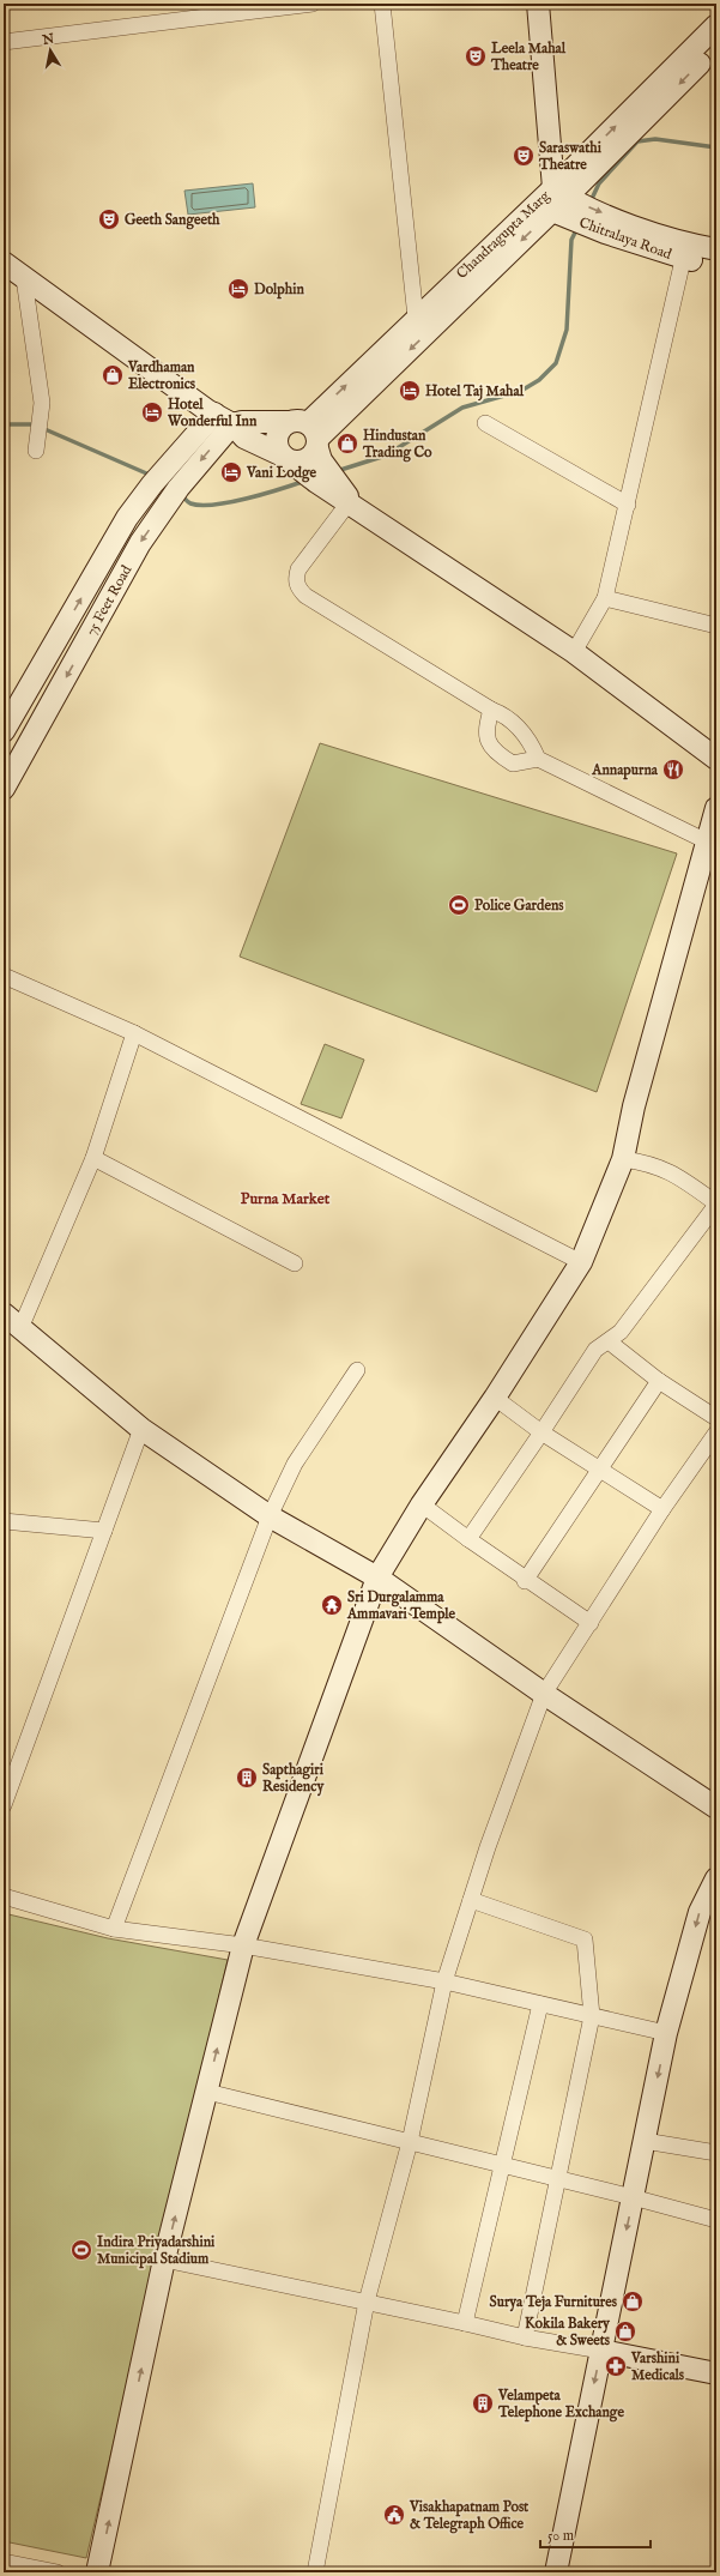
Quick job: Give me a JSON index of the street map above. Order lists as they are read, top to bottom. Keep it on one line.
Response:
{"streets":{"street":["Chandragupta Marg","Chitralaya Road","75 Feet Road"]},"crossings":[["Chandragupta Marg","Chitralaya Road"]],"districts":["Purna Market"],"places":{"theatre":["Leela Mahal Theatre","Saraswathi Theatre","Geeth Sangeeth"],"hotel":["Dolphin","Hotel Taj Mahal","Hotel Wonderful Inn","Vani Lodge"],"shop":["Vardhaman Electronics","Hindustan Trading Co","Surya Teja Furnitures","Kokila Bakery & Sweets"],"restaurant":["Annapurna"],"sports":["Police Gardens","Indira Priyadarshini Municipal Stadium"],"temple":["Sri Durgalamma Ammavari Temple"],"building":["Sapthagiri Residency","Velampeta Telephone Exchange"],"pharmacy":["Varshini Medicals"],"public building":["Visakhapatnam Post & Telegraph Office"]},"scale_bar":"50 m","north":"top"}
